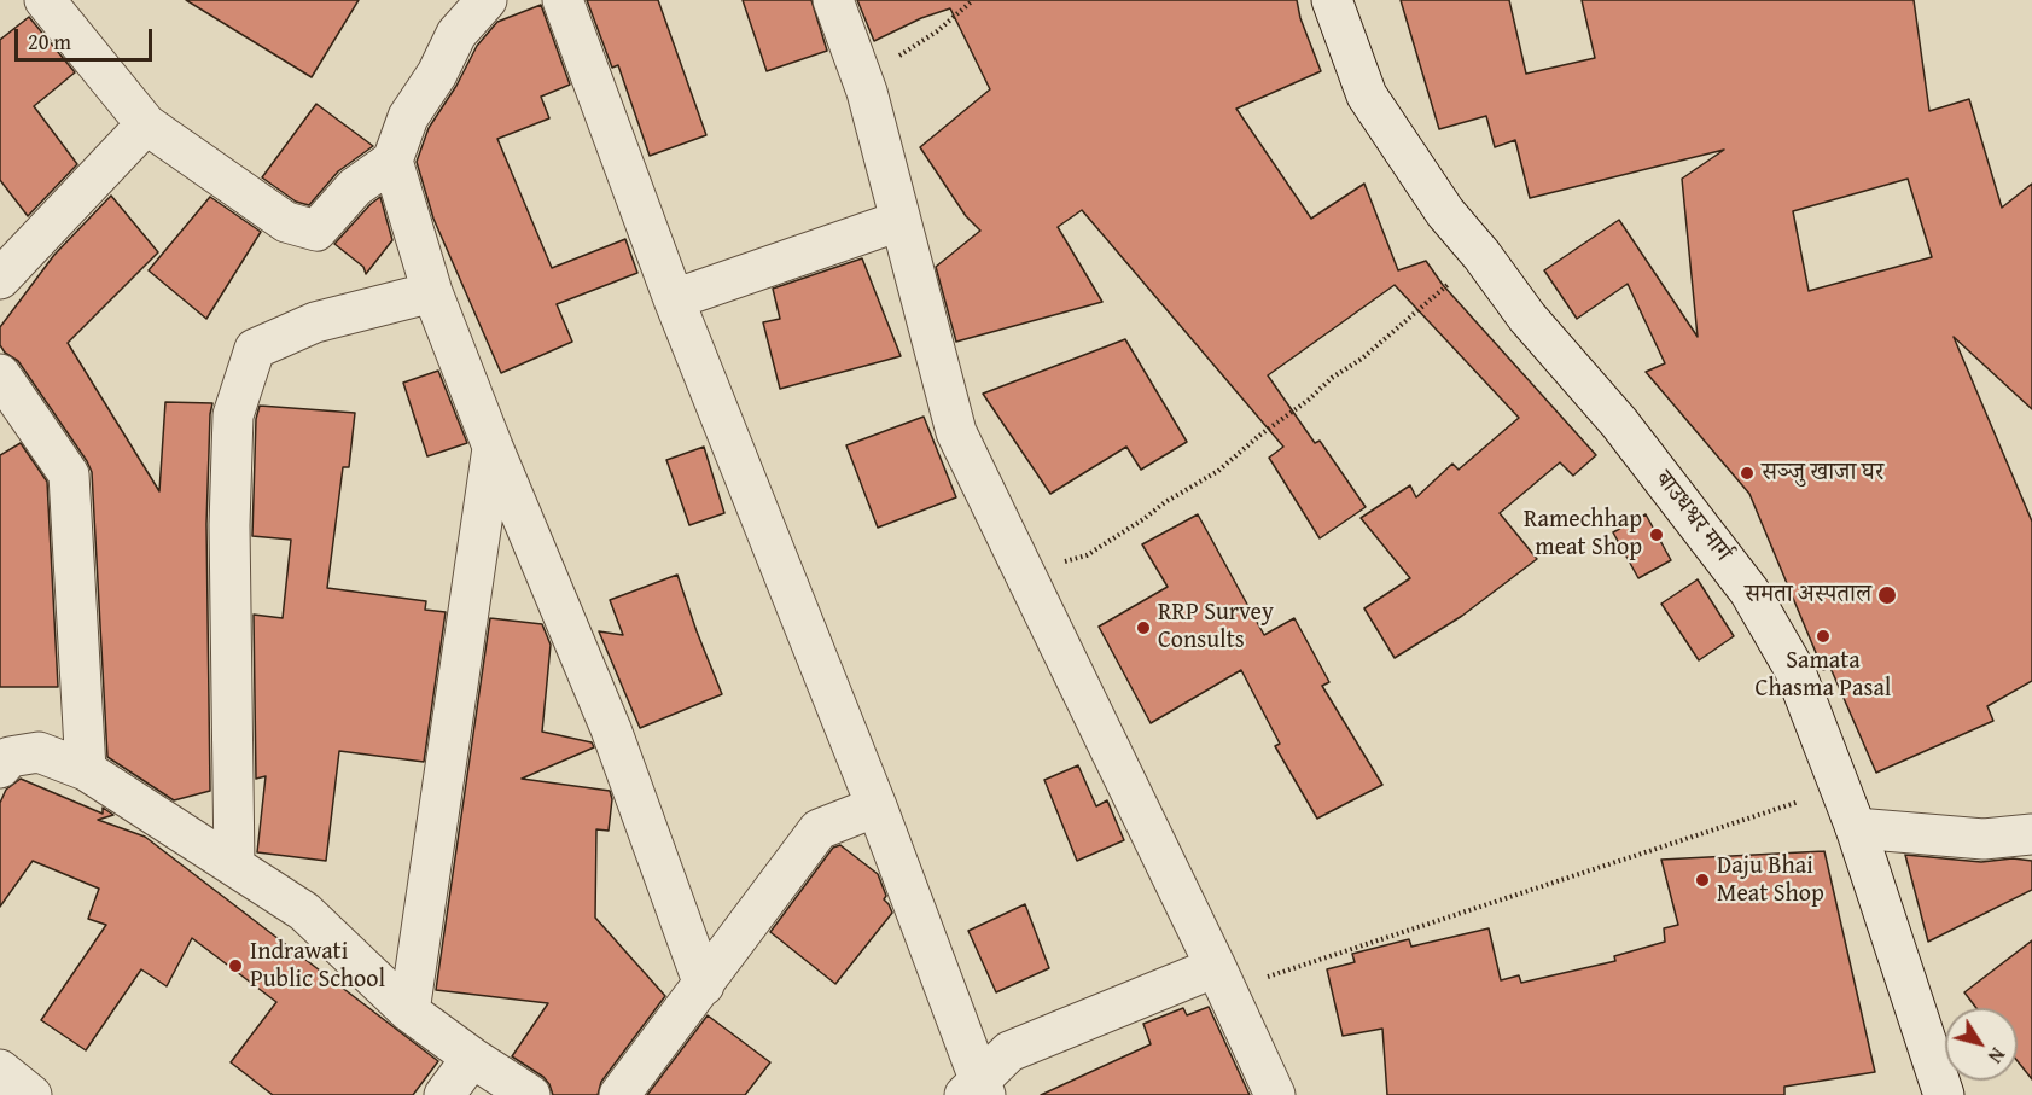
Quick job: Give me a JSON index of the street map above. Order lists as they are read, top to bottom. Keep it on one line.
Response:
{"streets":{"street":["बाउधश्वर मार्ग"]},"places":["सञ्जु खाजा घर","Ramechhap meat Shop","समता अस्पताल","RRP Survey Consults","Samata Chasma Pasal","Daju Bhai Meat Shop","Indrawati Public School"],"scale_bar":"20 m","north":"bottom right"}
